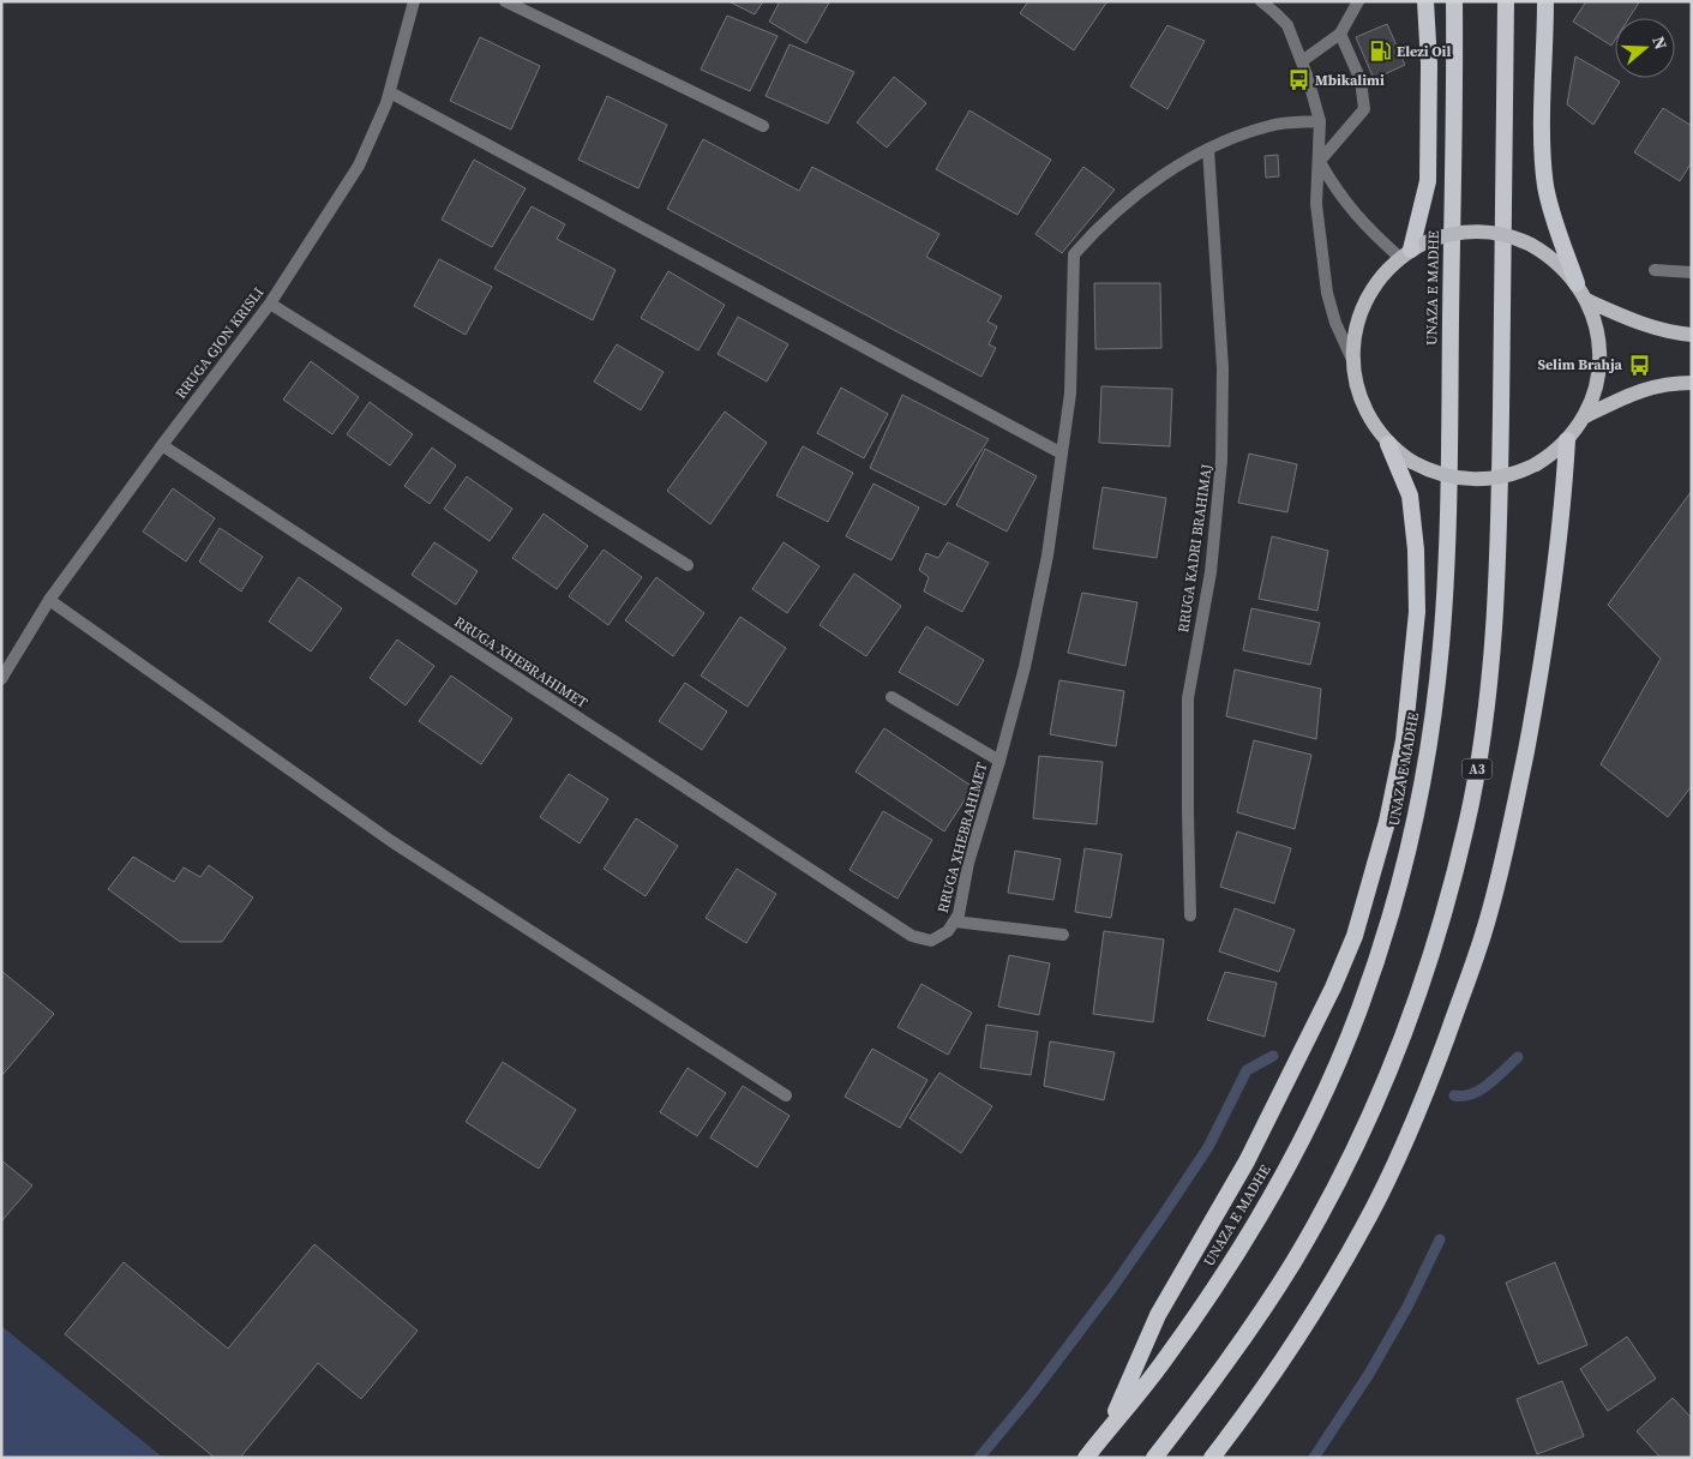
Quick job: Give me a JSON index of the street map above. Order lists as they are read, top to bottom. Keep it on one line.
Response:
{"streets":{"highway":["UNAZA E MADHE","A3"],"street":["RRUGA GJON KRISLI","RRUGA KADRI BRAHIMAJ","RRUGA XHEBRAHIMET"]},"crossings":[["RRUGA GJON KRISLI","RRUGA XHEBRAHIMET"],["RRUGA KADRI BRAHIMAJ","RRUGA XHEBRAHIMET"]],"places":{"fuel station":["Elezi Oil"],"bus stop":["Mbikalimi","Selim Brahja"]},"north":"right"}
